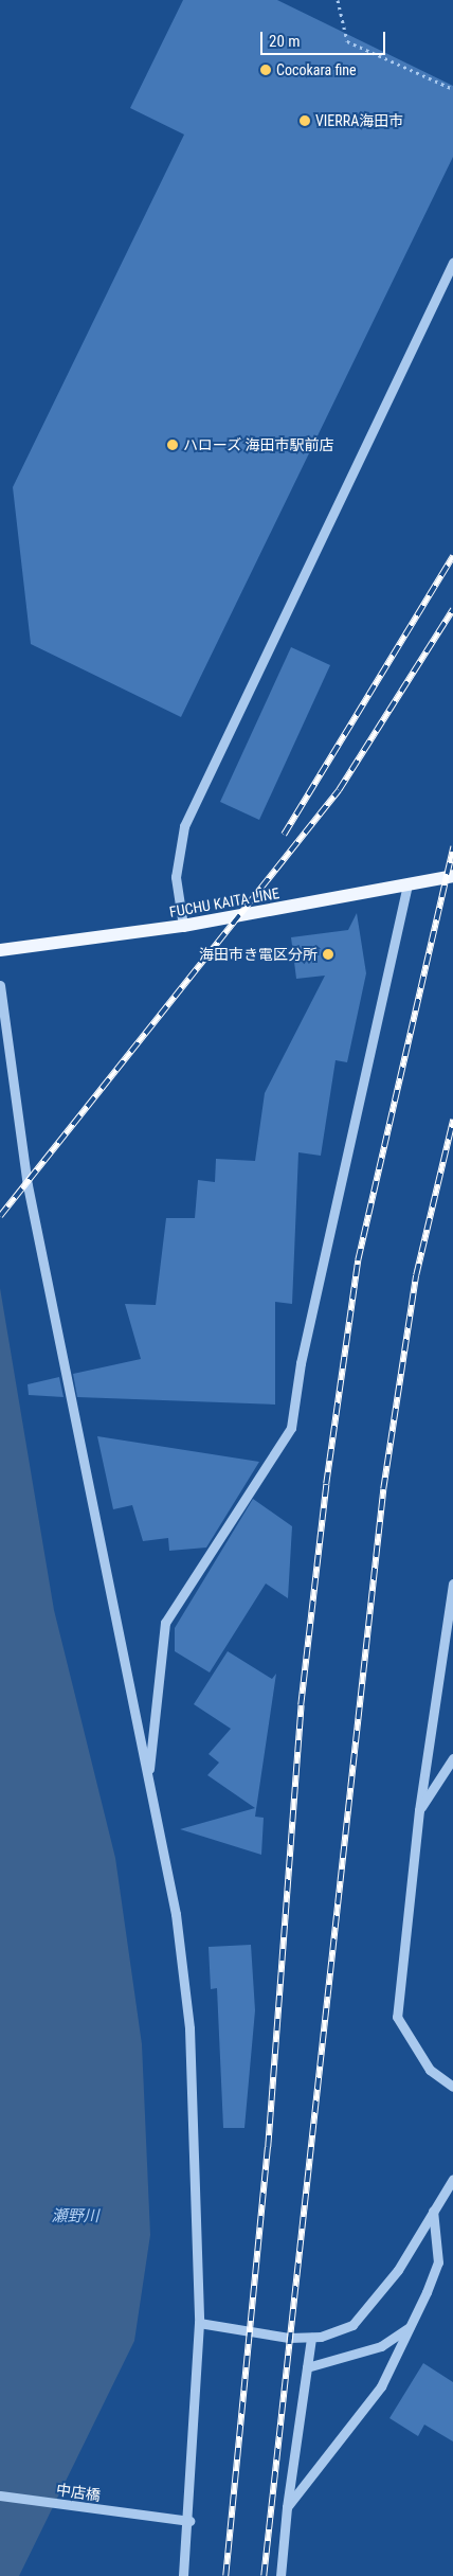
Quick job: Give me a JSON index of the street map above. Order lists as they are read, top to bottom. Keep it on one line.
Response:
{"streets":{"main road":["FUCHU KAITA LINE"],"street":["中店橋"]},"water":["瀬野川"],"places":["Cocokara fine","VIERRA海田市","ハローズ 海田市駅前店","海田市き電区分所"],"scale_bar":"20 m"}
